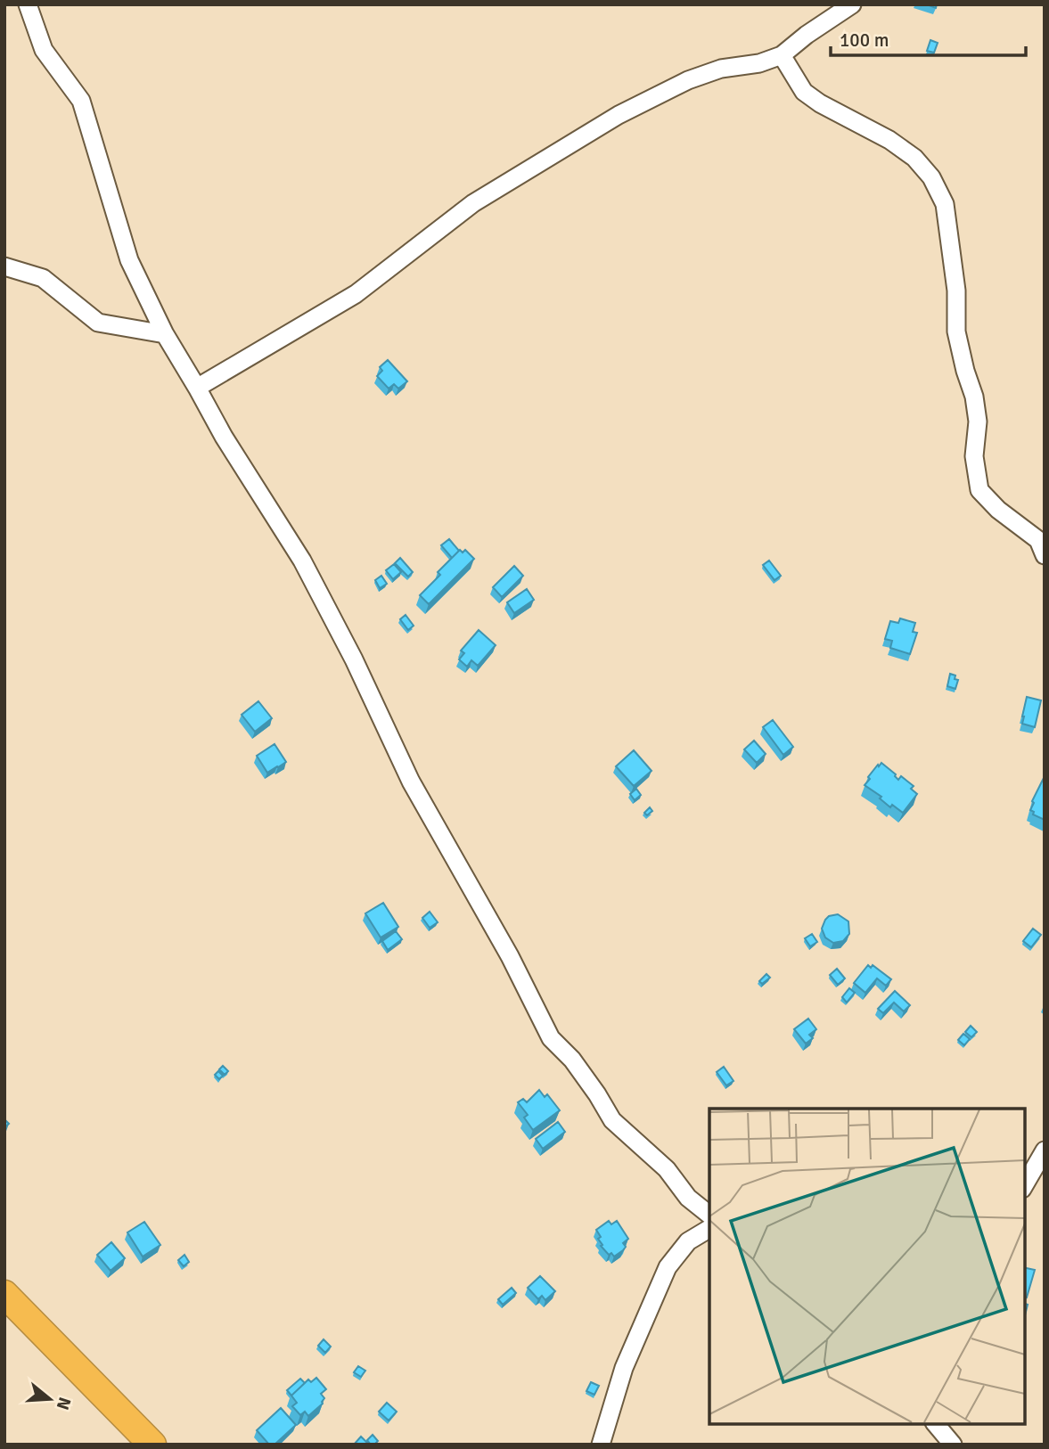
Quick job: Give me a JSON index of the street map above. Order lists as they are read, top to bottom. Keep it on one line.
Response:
{"scale_bar":"100 m","north":"right"}
